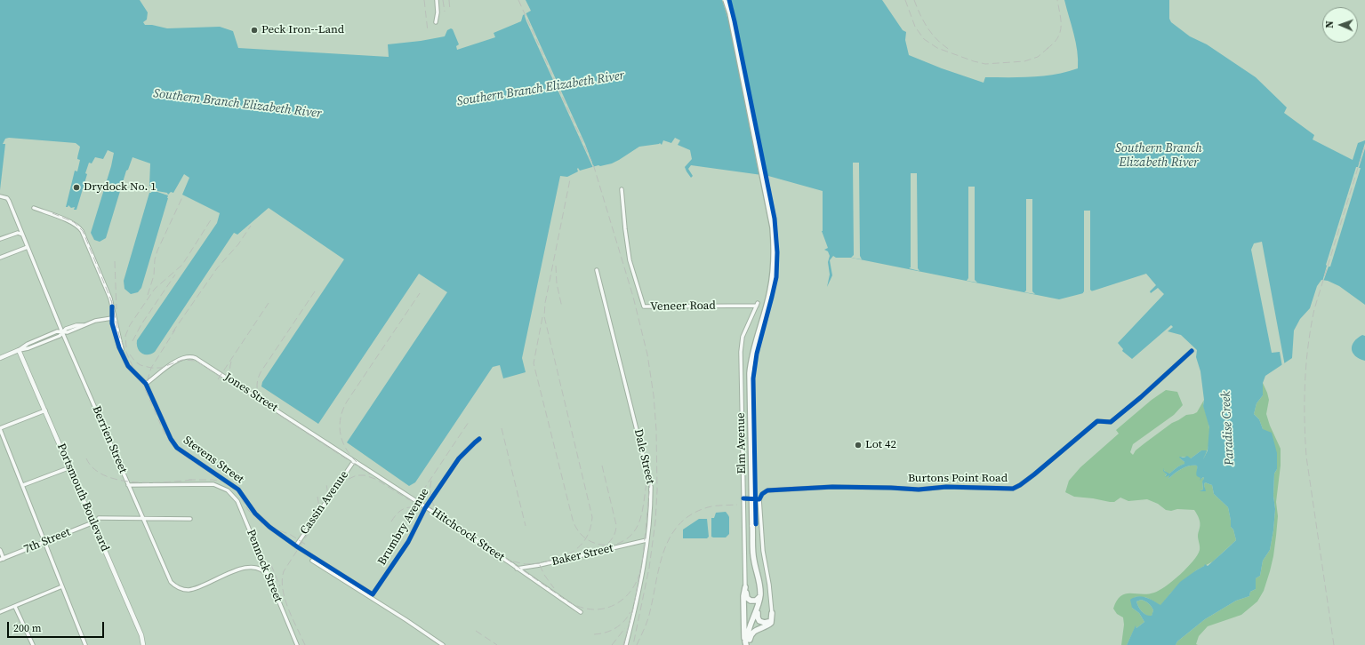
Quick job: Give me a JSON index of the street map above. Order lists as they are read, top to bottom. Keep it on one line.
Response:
{"streets":{"main road":["Portsmouth Boulevard"],"street":["Veneer Road","Jones Street","Berrien Street","Elm Avenue","Dale Street","Stevens Street","Burtons Point Road","Cassin Avenue","Brumbry Avenue","Hitchcock Street","7th Street","Baker Street","Pennock Street"]},"crossings":[["Veneer Road","Elm Avenue"],["Jones Street","Stevens Street"],["Jones Street","Cassin Avenue"],["Jones Street","Hitchcock Street"],["Berrien Street","Pennock Street"],["Dale Street","Baker Street"],["Stevens Street","Cassin Avenue"],["Stevens Street","Brumbry Avenue"],["Portsmouth Boulevard","7th Street"],["Cassin Avenue","Hitchcock Street"],["Brumbry Avenue","Hitchcock Street"],["Hitchcock Street","Baker Street"]],"water":["Southern Branch Elizabeth River","Paradise Creek"],"places":["Peck Iron--Land","Drydock No. 1","Lot 42"],"scale_bar":"200 m","north":"left"}
